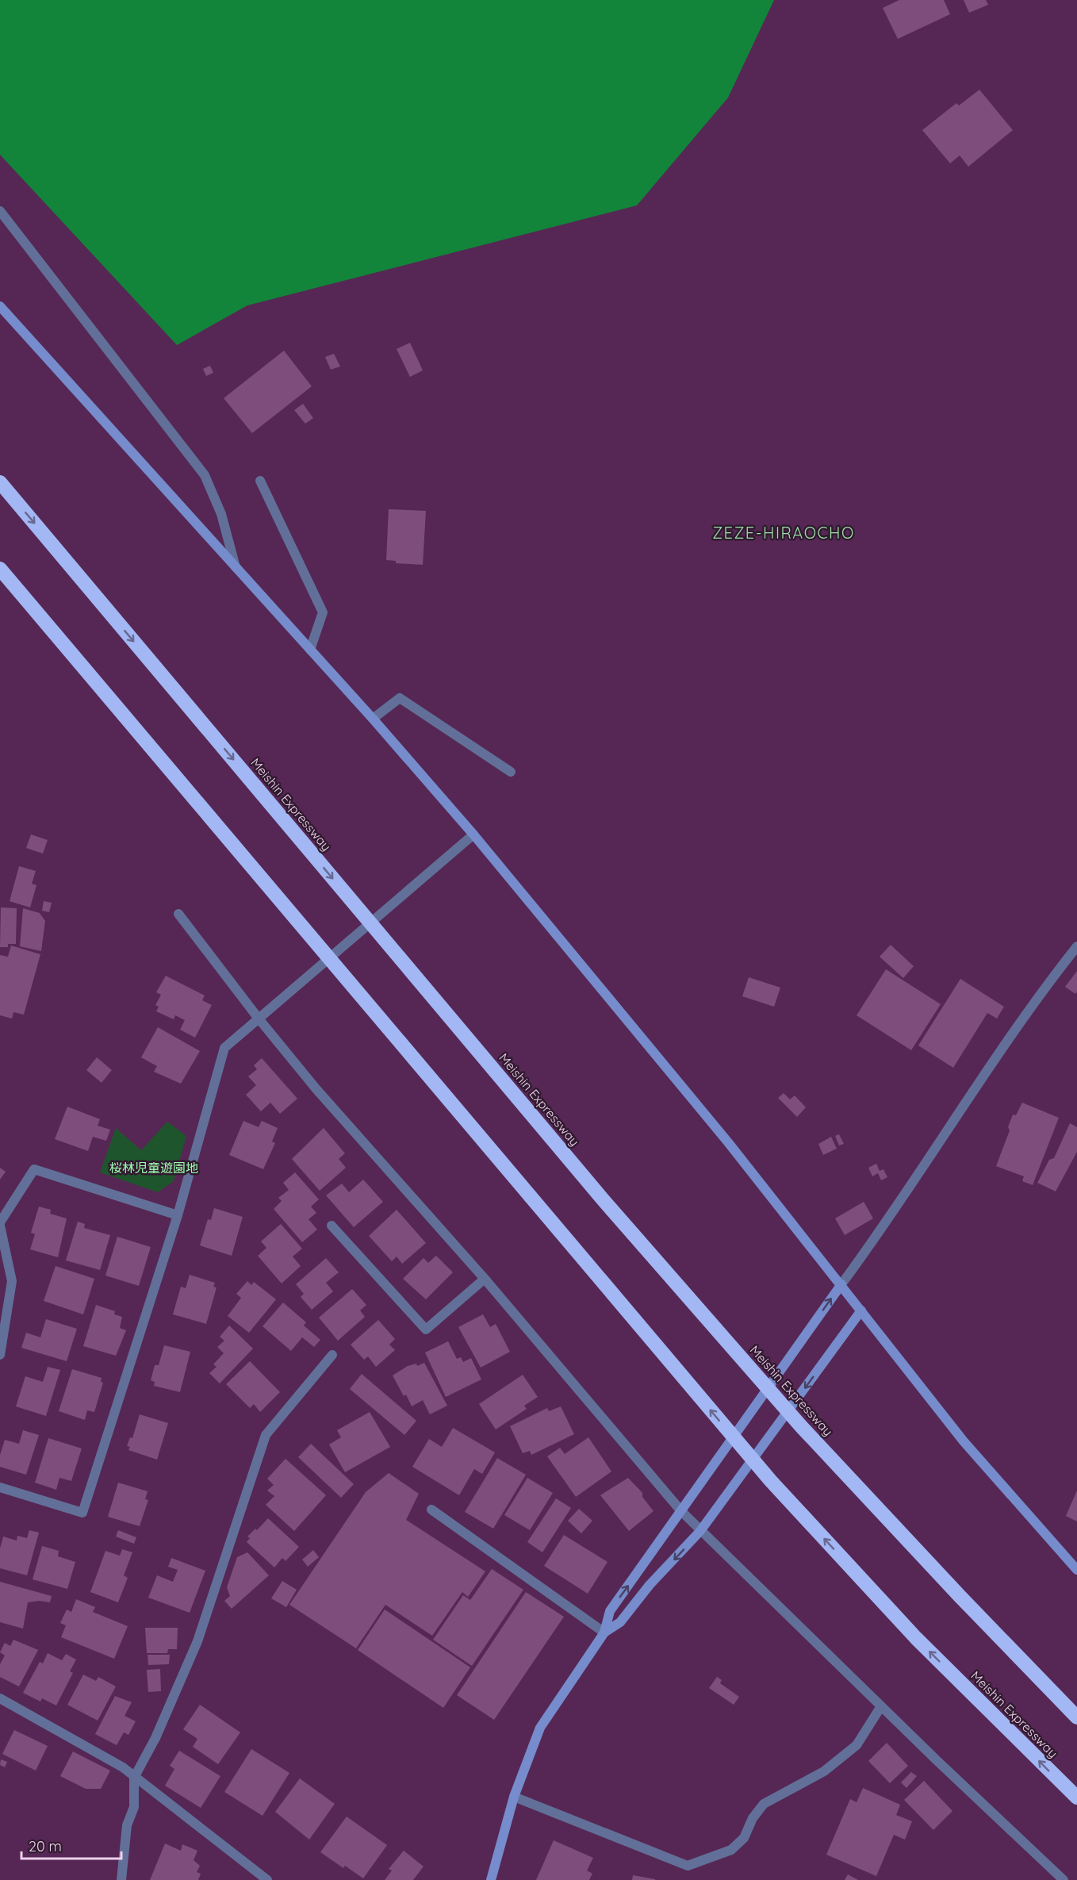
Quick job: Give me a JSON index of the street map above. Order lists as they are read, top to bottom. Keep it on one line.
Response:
{"streets":{"highway":["Meishin Expressway"]},"districts":["ZEZE-HIRAOCHO"],"parks":["桜林児童遊園地"],"scale_bar":"20 m"}
